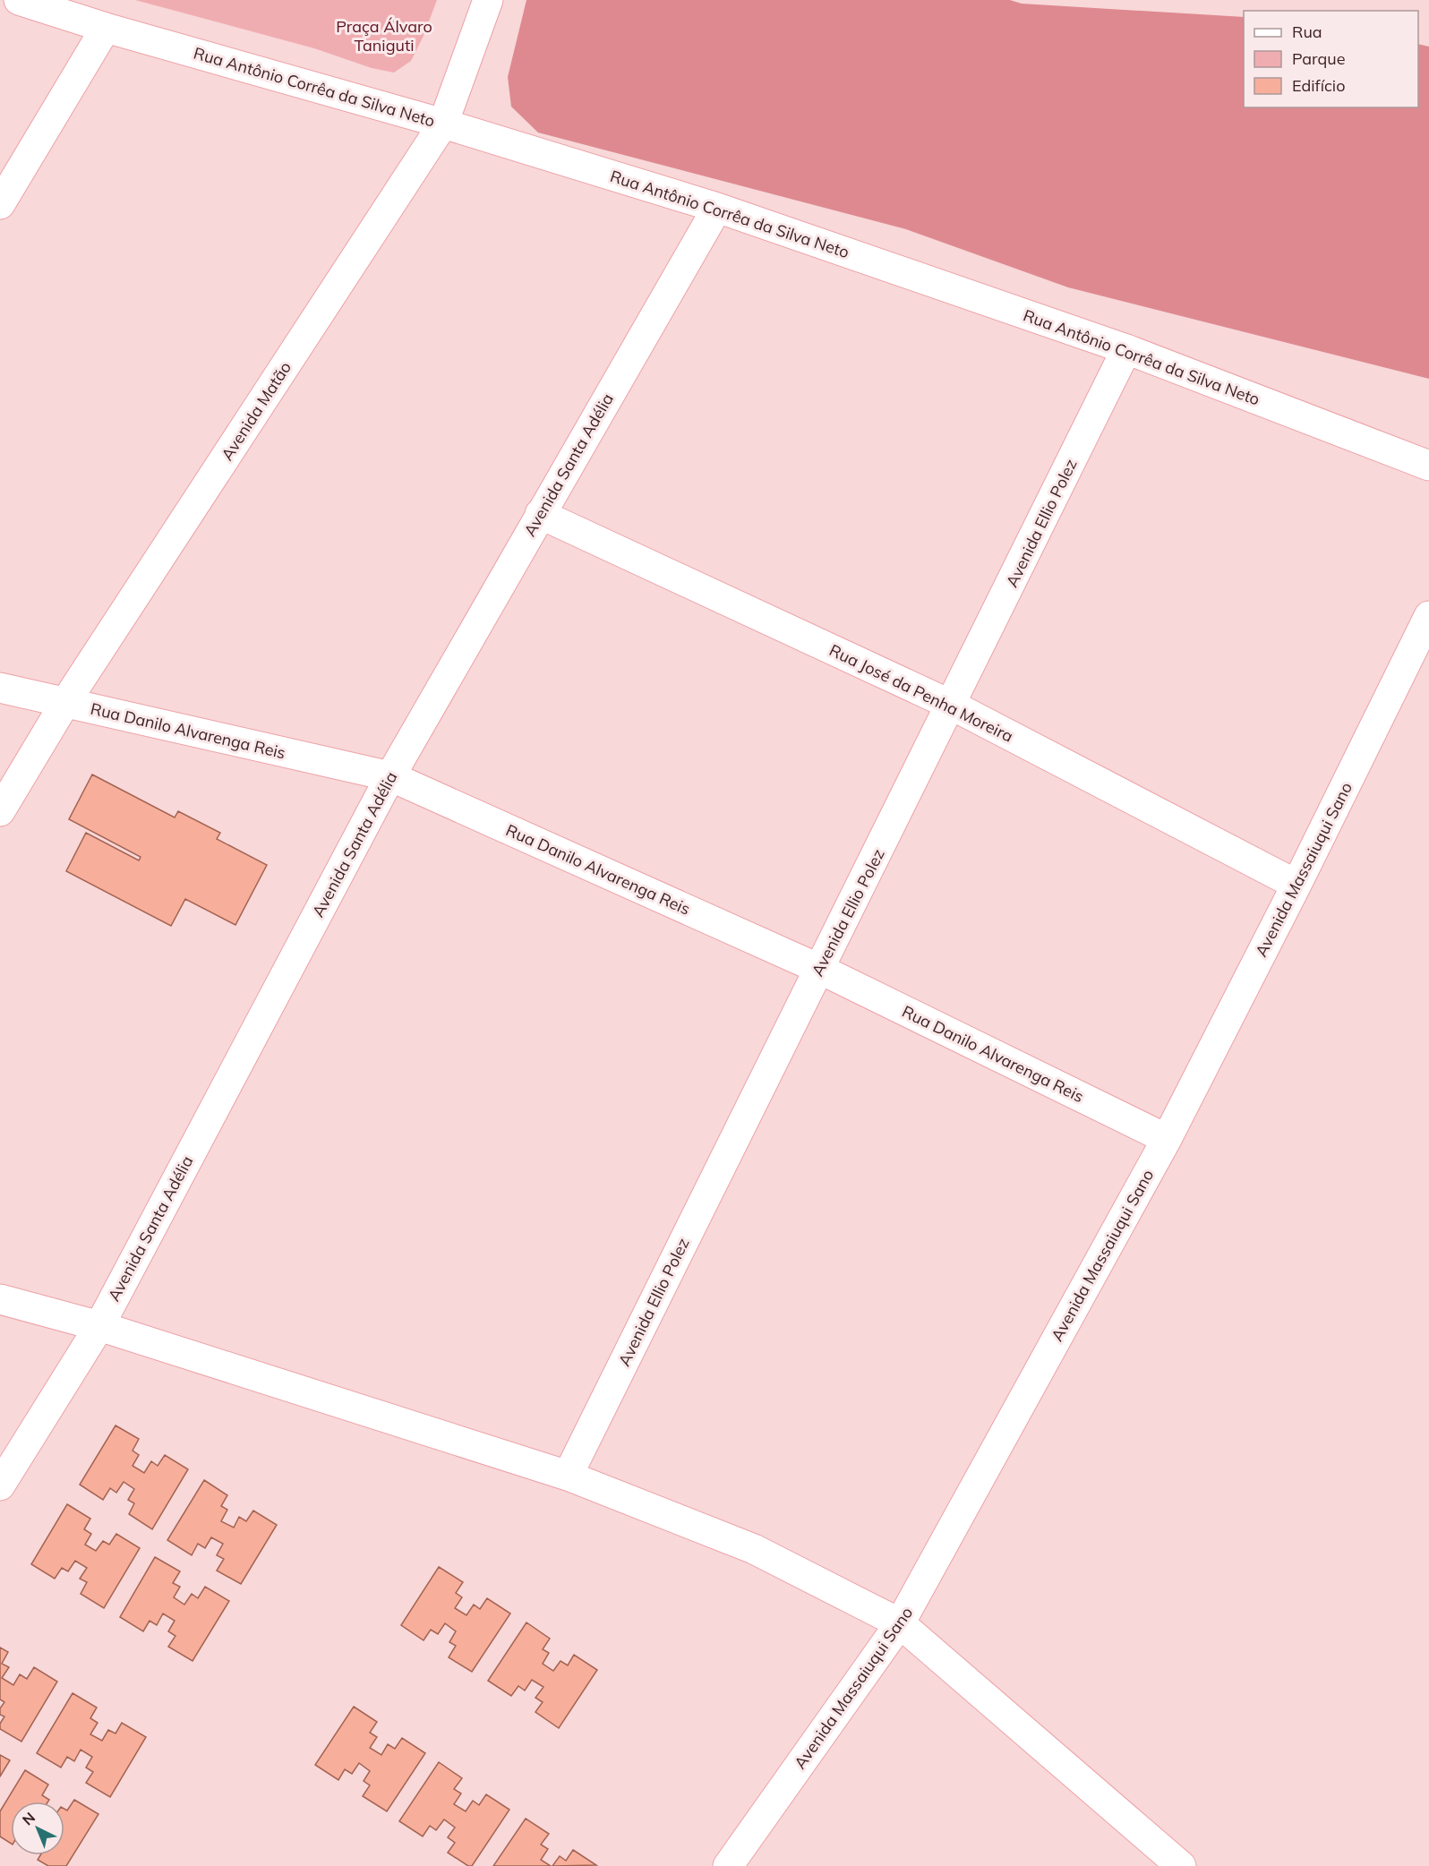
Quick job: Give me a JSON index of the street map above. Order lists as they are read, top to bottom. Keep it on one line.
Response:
{"streets":{"street":["Rua Antônio Corrêa da Silva Neto","Avenida Matão","Avenida Santa Adélia","Avenida Ellio Polez","Rua José da Penha Moreira","Rua Danilo Alvarenga Reis","Avenida Massaiuqui Sano"]},"crossings":[["Rua Antônio Corrêa da Silva Neto","Avenida Matão"],["Rua Antônio Corrêa da Silva Neto","Avenida Santa Adélia"],["Rua Antônio Corrêa da Silva Neto","Avenida Ellio Polez"],["Avenida Matão","Rua Danilo Alvarenga Reis"],["Avenida Santa Adélia","Rua José da Penha Moreira"],["Avenida Santa Adélia","Rua Danilo Alvarenga Reis"],["Avenida Ellio Polez","Rua José da Penha Moreira"],["Avenida Ellio Polez","Rua Danilo Alvarenga Reis"],["Rua José da Penha Moreira","Avenida Massaiuqui Sano"],["Rua Danilo Alvarenga Reis","Avenida Massaiuqui Sano"]],"parks":["Praça Álvaro Taniguti"],"legend":["Rua","Parque","Edifício"],"north":"top left"}
